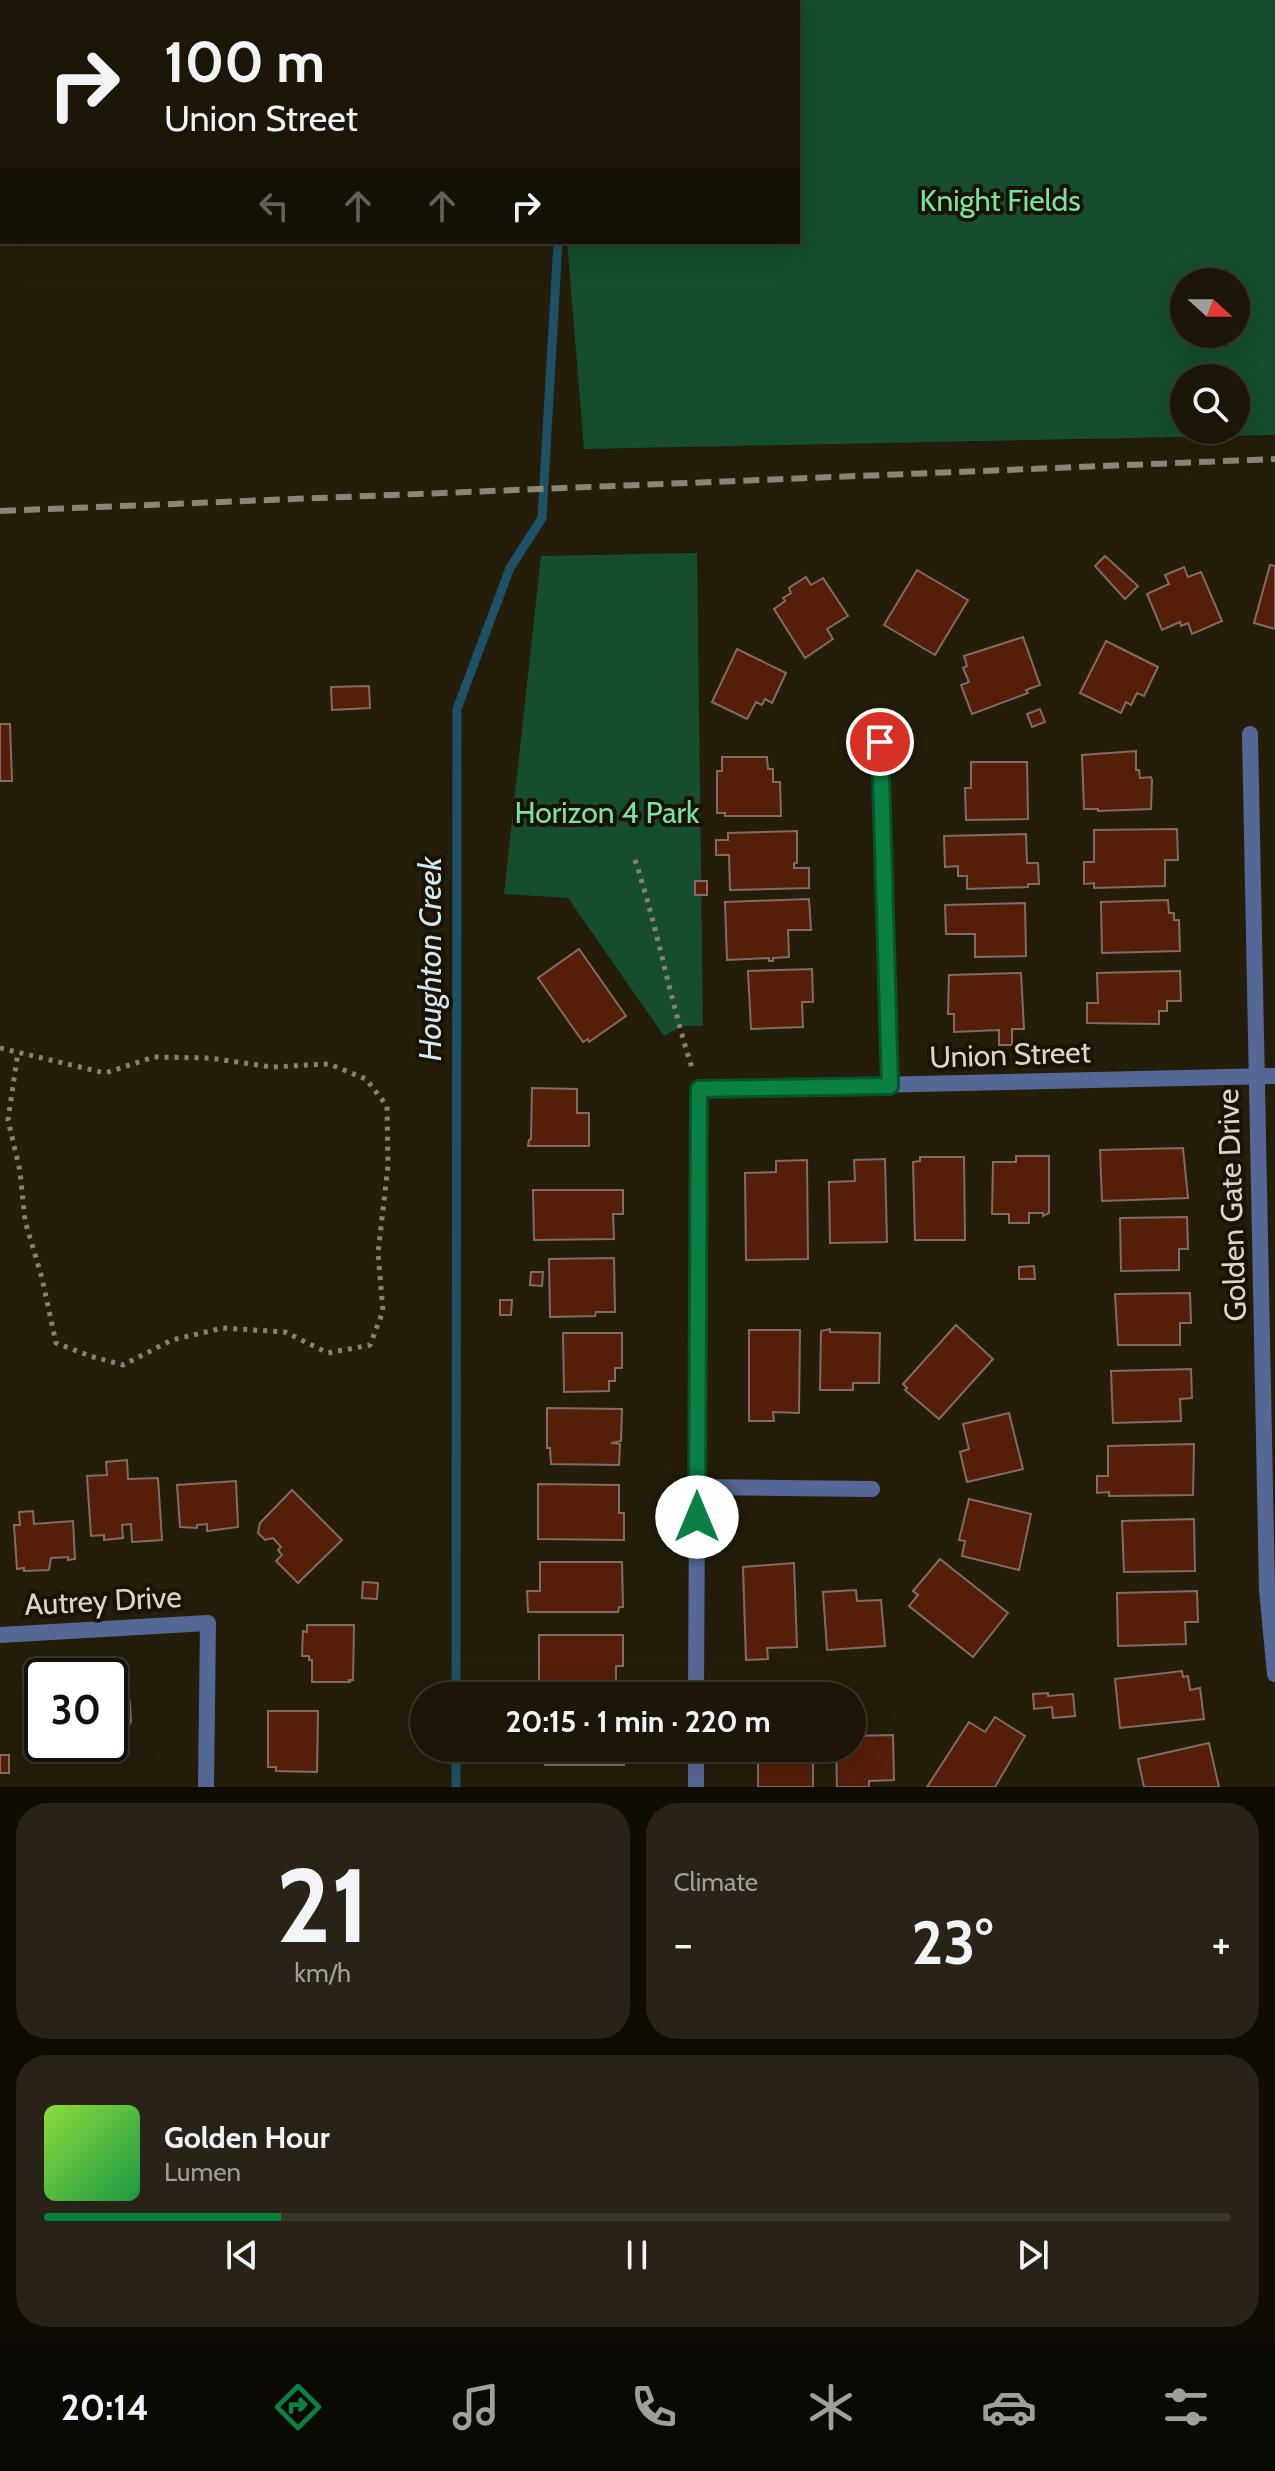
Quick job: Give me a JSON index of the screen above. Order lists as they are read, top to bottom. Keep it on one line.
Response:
{"streets":{"street":["Union Street","Golden Gate Drive","Autrey Drive"]},"crossings":[["Union Street","Golden Gate Drive"]],"water":["Houghton Creek"],"parks":["Knight Fields","Horizon 4 Park"],"north":"right","page":{"turn":["100 m","Union Street"],"limit":"30","trip":"20:15 · 1 min · 220 m","tile":[["21","km/h"],"Climate"],"heat":["−","23°","+"],"song":["Golden Hour","Lumen"],"tabs":"20:14"}}
